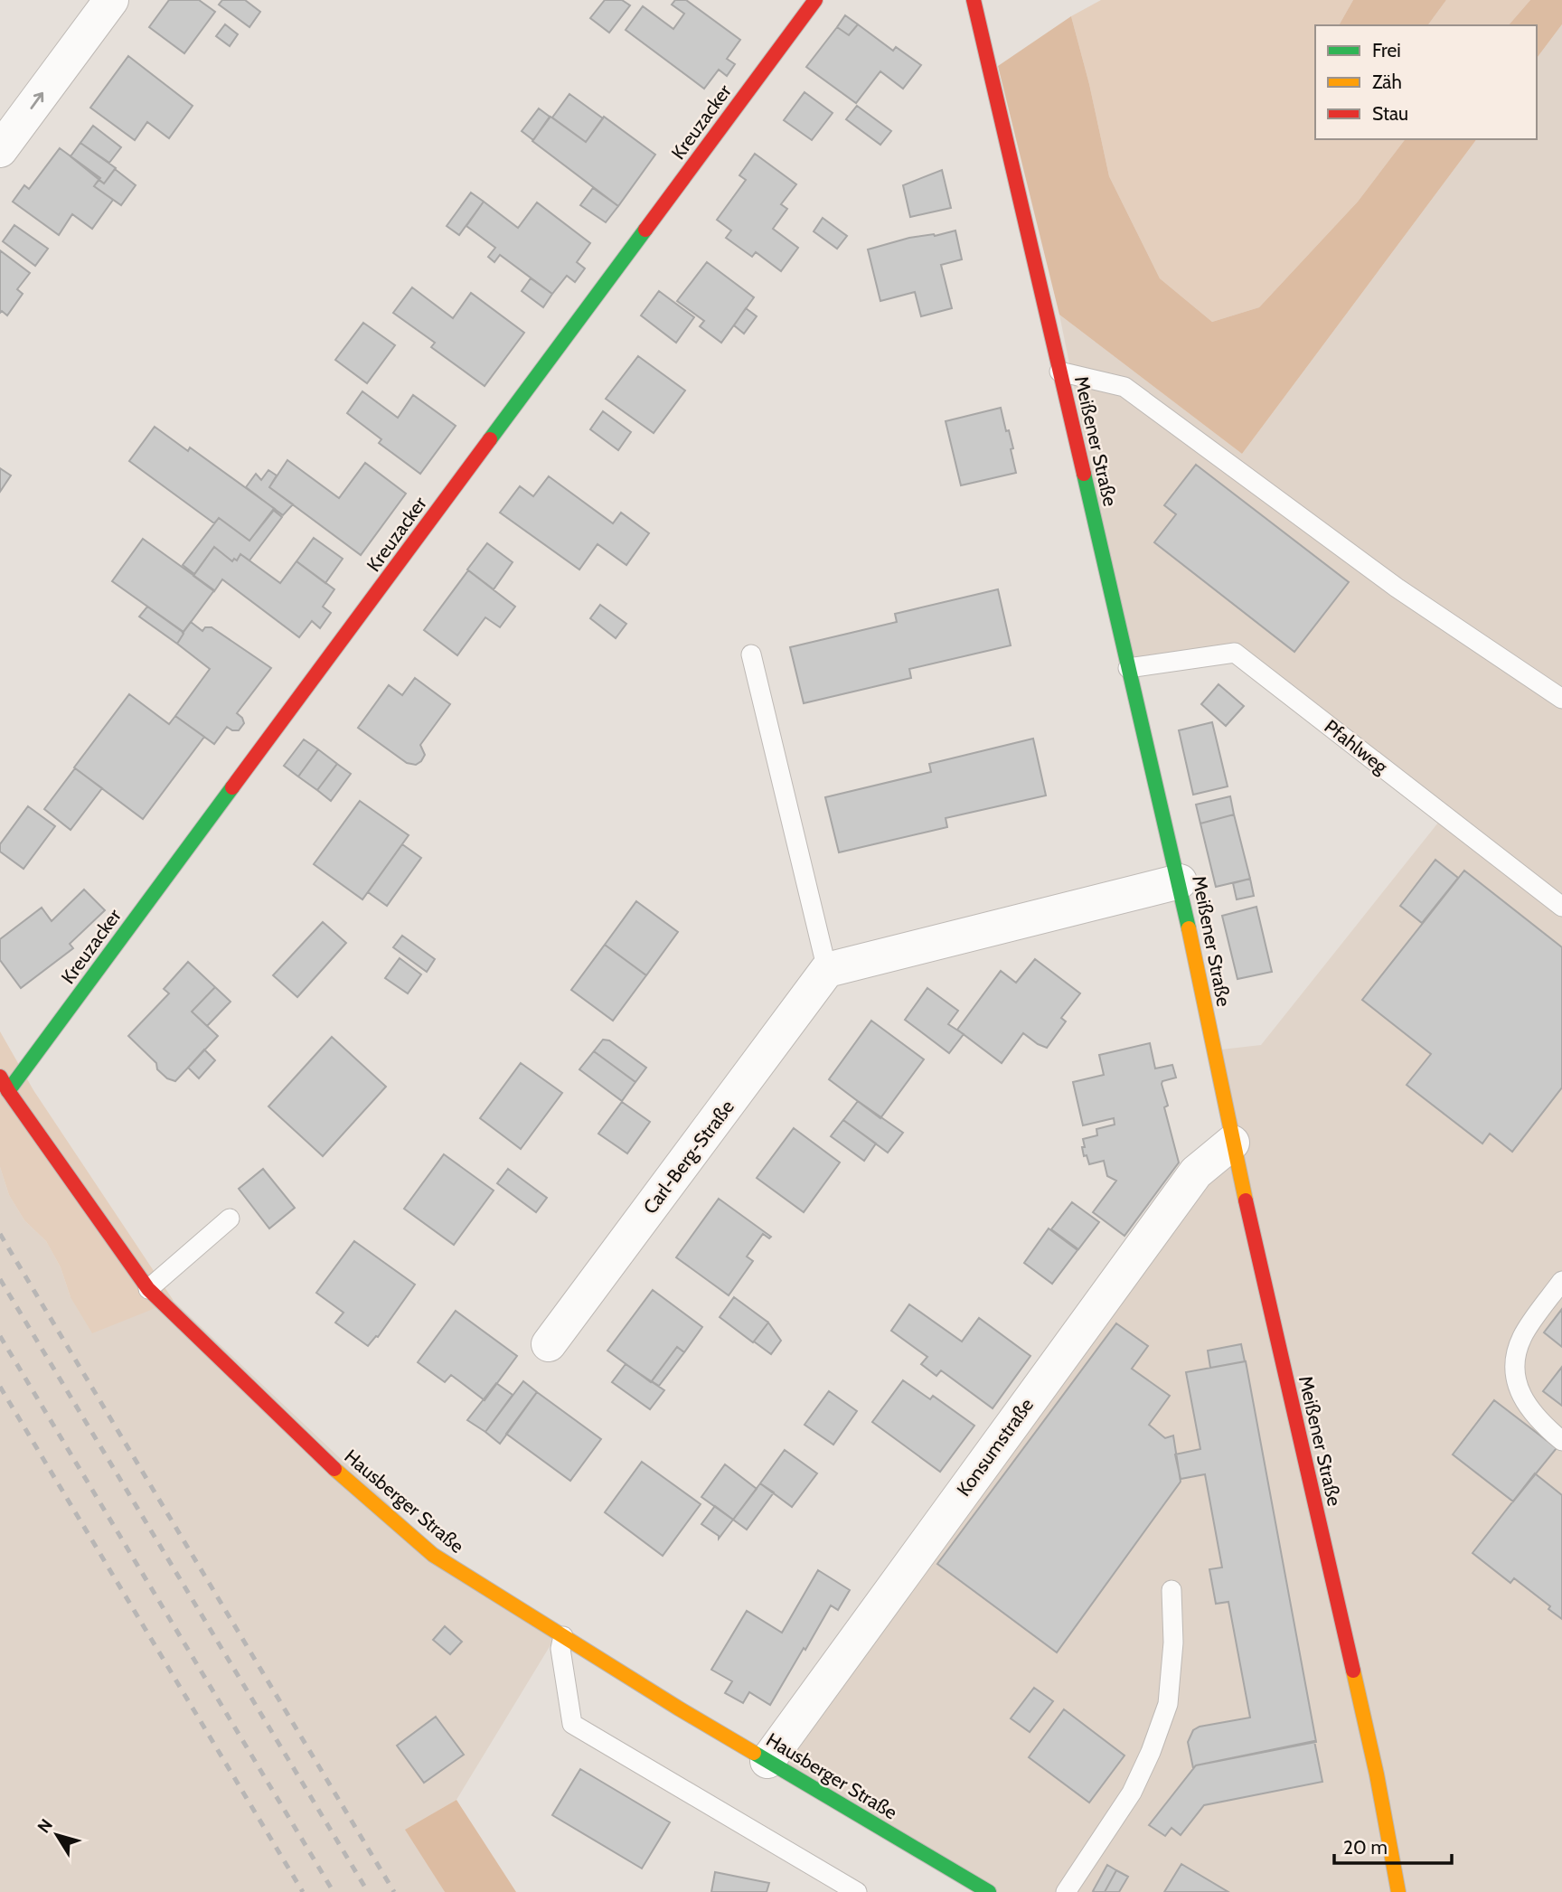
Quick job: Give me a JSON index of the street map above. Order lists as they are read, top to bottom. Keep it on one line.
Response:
{"streets":{"street":["Kreuzacker","Meißener Straße","Carl-Berg-Straße","Konsumstraße","Hausberger Straße"],"lane":["Pfahlweg"]},"crossings":[["Kreuzacker","Hausberger Straße"],["Meißener Straße","Pfahlweg"],["Meißener Straße","Konsumstraße"],["Konsumstraße","Hausberger Straße"]],"legend":["Frei","Zäh","Stau"],"scale_bar":"20 m","north":"top left"}
